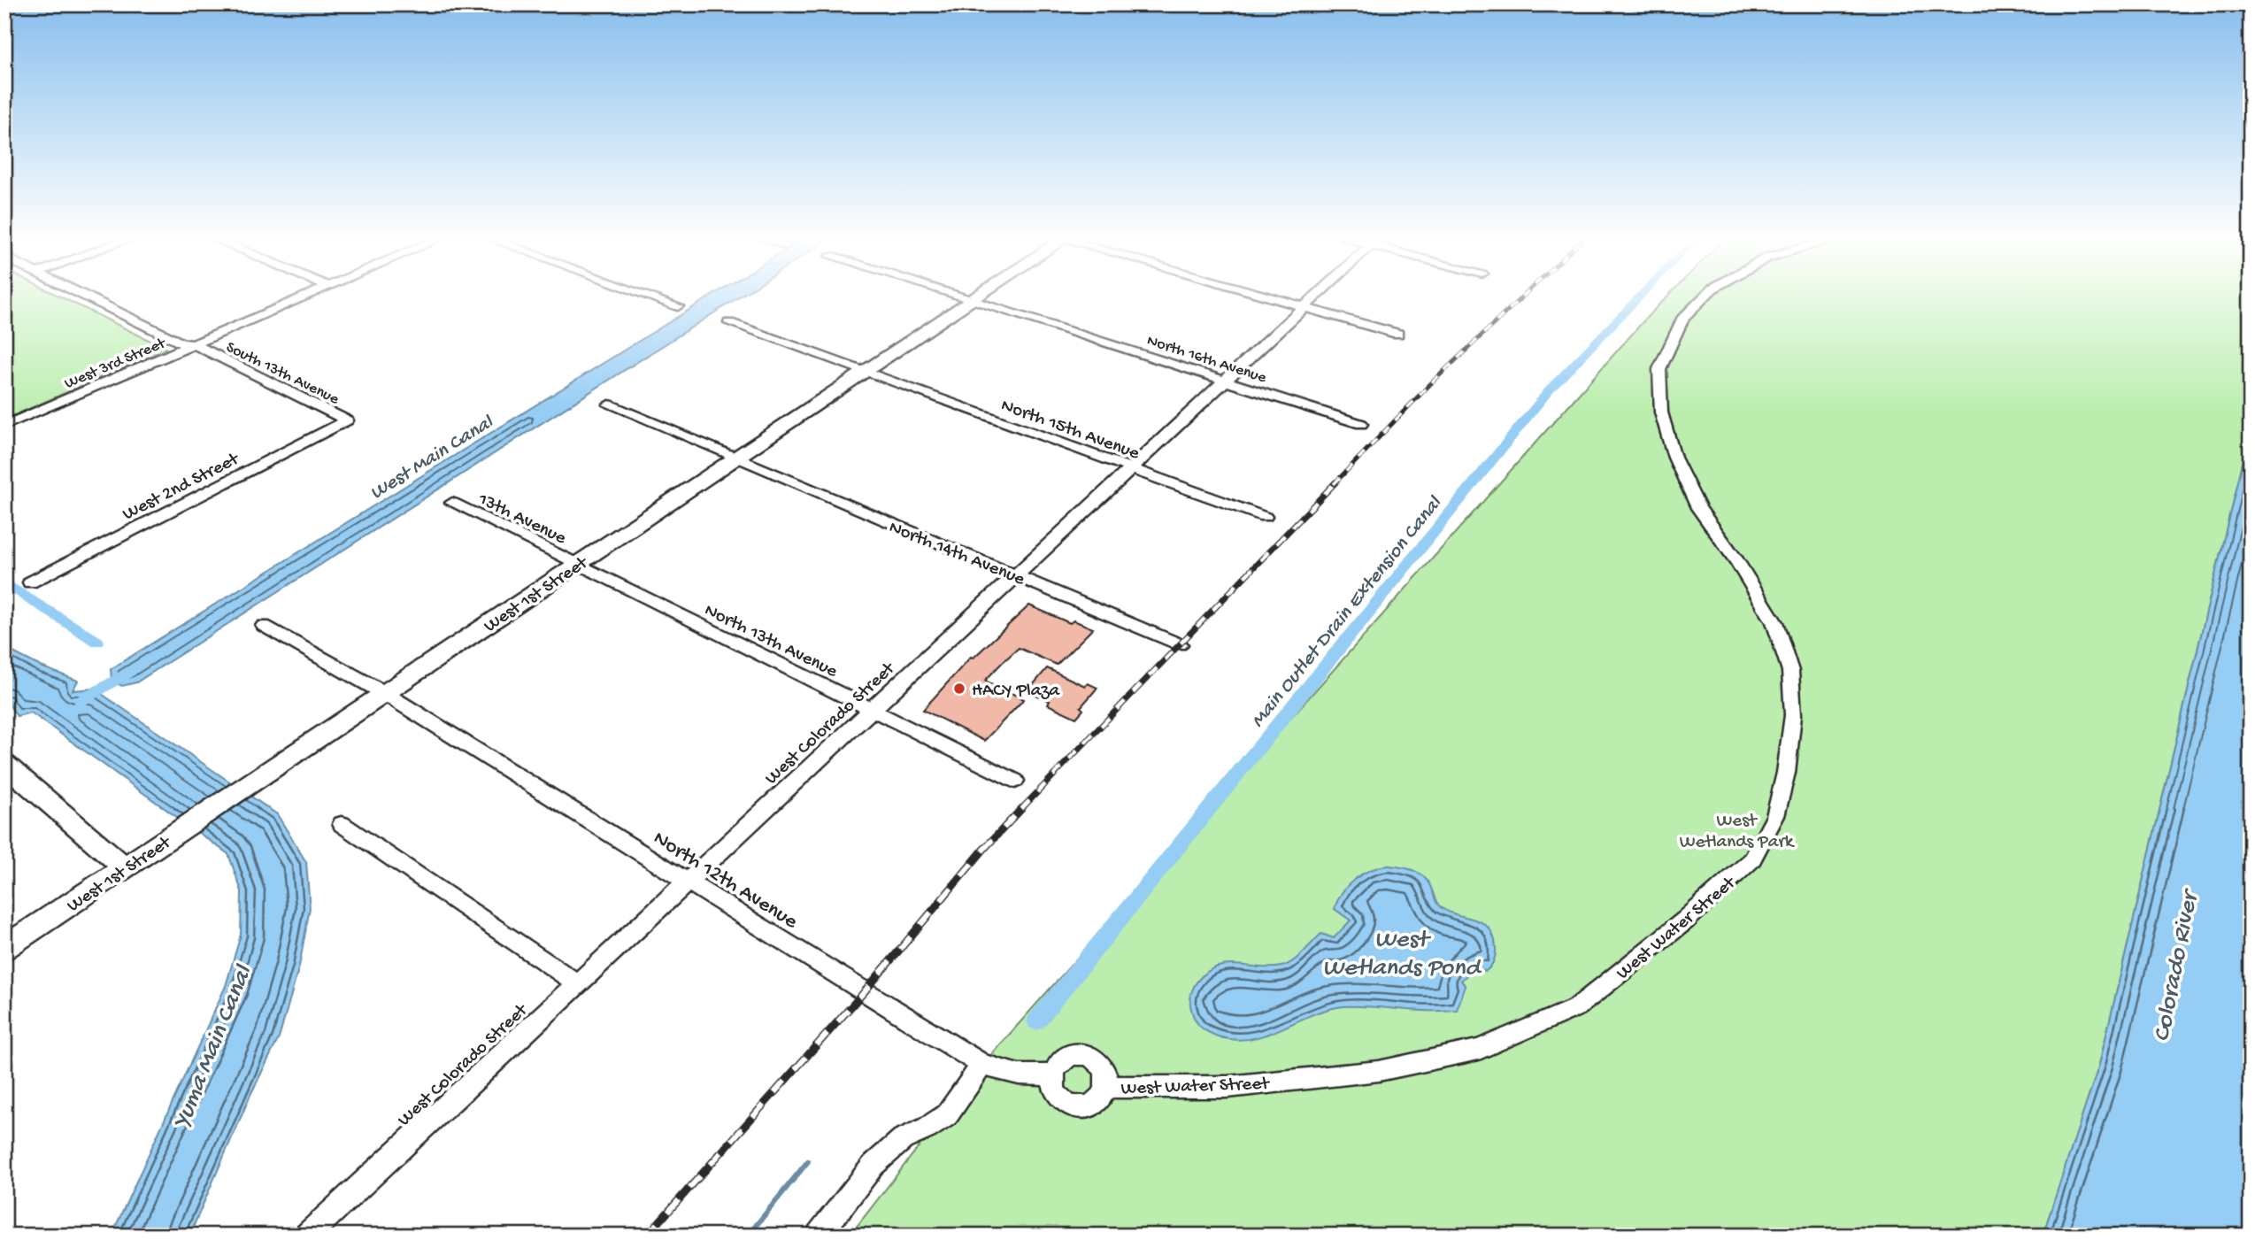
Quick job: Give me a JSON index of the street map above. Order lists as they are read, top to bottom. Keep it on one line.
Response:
{"streets":{"main road":["West 1st Street"],"street":["North 16th Avenue","West 3rd Street","South 13th Avenue","North 15th Avenue","West 2nd Street","13th Avenue","North 14th Avenue","North 13th Avenue","West Colorado Street","North 12th Avenue","West Water Street"]},"crossings":[["North 16th Avenue","West 1st Street"],["North 16th Avenue","West Colorado Street"],["West 3rd Street","South 13th Avenue"],["South 13th Avenue","West 2nd Street"],["North 15th Avenue","West 1st Street"],["North 15th Avenue","West Colorado Street"],["13th Avenue","West 1st Street"],["13th Avenue","North 13th Avenue"],["North 14th Avenue","West 1st Street"],["North 14th Avenue","West Colorado Street"],["West 1st Street","North 13th Avenue"],["West 1st Street","North 12th Avenue"],["North 13th Avenue","West Colorado Street"],["West Colorado Street","North 12th Avenue"],["North 12th Avenue","West Water Street"]],"water":["West Main Canal","Main Outlet Drain Extension Canal","West Wetlands Pond","Colorado River","Yuma Main Canal"],"parks":["West Wetlands Park"],"places":["HACY Plaza"]}
